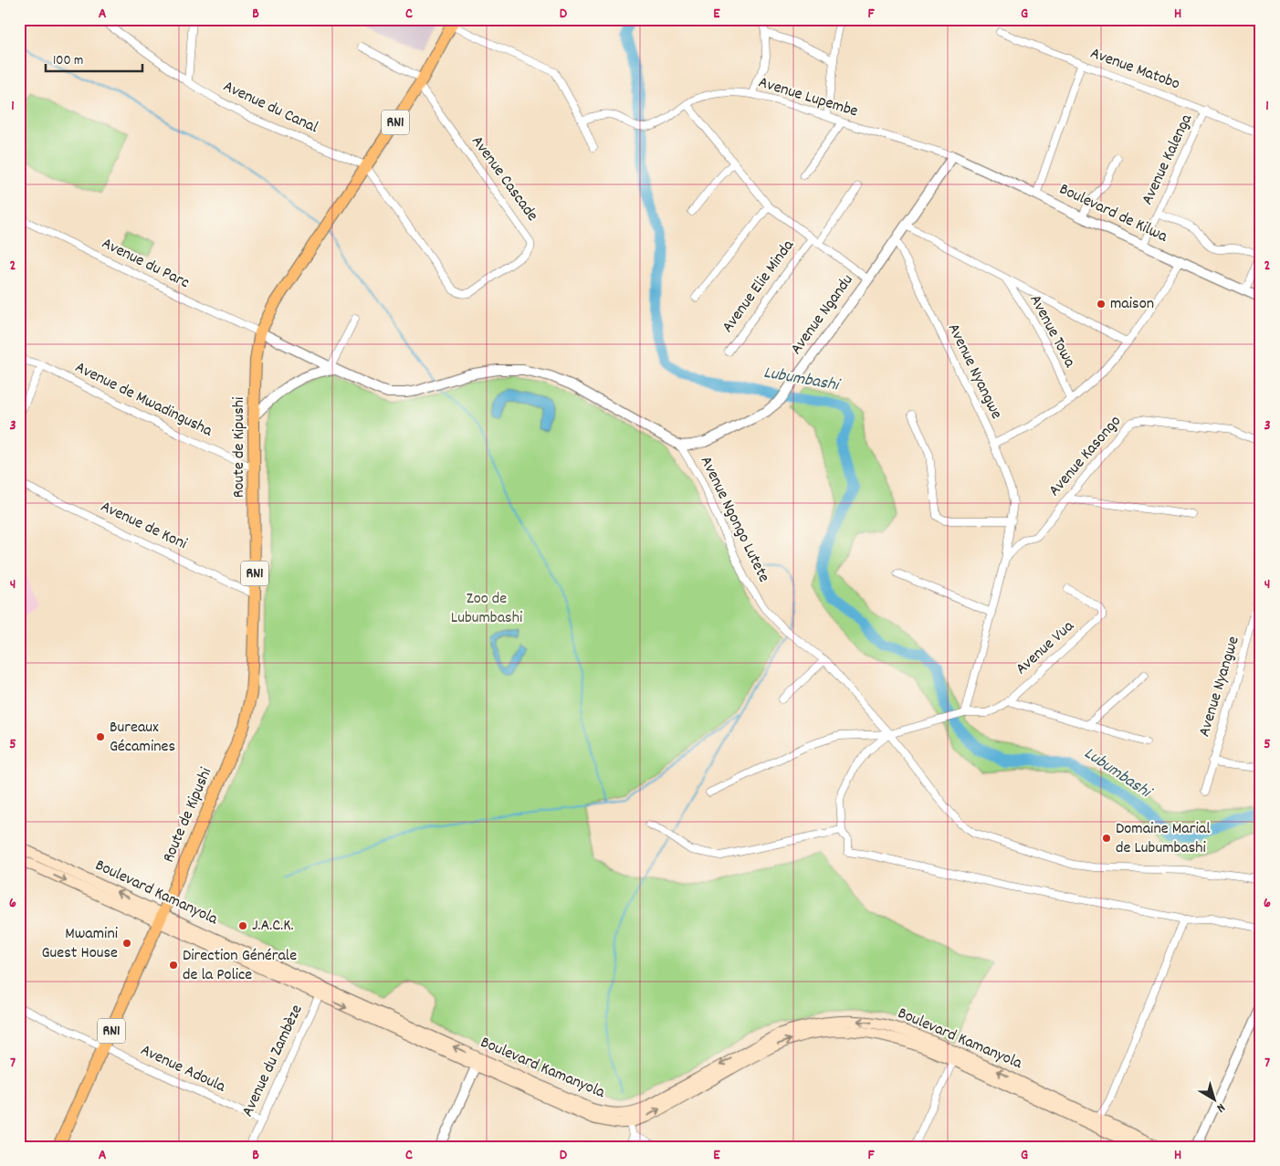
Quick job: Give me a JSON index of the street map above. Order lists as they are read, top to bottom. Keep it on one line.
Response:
{"streets":{"highway":["RN1","Route de Kipushi"],"main road":["Boulevard Kamanyola"],"street":["Avenue Matobo","Avenue Lupembe","Avenue du Canal","Avenue Kalenga","Avenue Cascade","Boulevard de Kilwa","Avenue du Parc","Avenue Elie Minda","Avenue Ngandu","Avenue Towa","Avenue Nyangwe","Avenue de Mwadingusha","Avenue Kasongo","Avenue Ngongo Lutete","Avenue de Koni","Avenue Vua","Avenue du Zambèze","Avenue Adoula"]},"crossings":[["Avenue Matobo","Avenue Kalenga"],["Avenue Lupembe","Boulevard de Kilwa"],["Avenue Lupembe","Avenue Ngandu"],["Avenue du Canal","Avenue Cascade"],["Avenue du Canal","Route de Kipushi"],["RN1","Route de Kipushi"],["RN1","Boulevard Kamanyola"],["RN1","Avenue Adoula"],["Avenue Kalenga","Boulevard de Kilwa"],["Avenue Cascade","Route de Kipushi"],["Boulevard de Kilwa","Avenue Ngandu"],["Avenue du Parc","Route de Kipushi"],["Avenue du Parc","Avenue Ngongo Lutete"],["Avenue Ngandu","Avenue Towa"],["Avenue Ngandu","Avenue Nyangwe"],["Avenue Ngandu","Avenue Ngongo Lutete"],["Avenue Nyangwe","Avenue Kasongo"],["Avenue Nyangwe","Avenue Vua"],["Avenue de Mwadingusha","Route de Kipushi"],["Route de Kipushi","Avenue Ngongo Lutete"],["Route de Kipushi","Avenue de Koni"],["Route de Kipushi","Boulevard Kamanyola"],["Avenue Ngongo Lutete","Avenue Vua"],["Boulevard Kamanyola","Avenue du Zambèze"],["Avenue du Zambèze","Avenue Adoula"]],"water":["Lubumbashi"],"parks":["Zoo de Lubumbashi"],"places":["maison","Bureaux Gécamines","Domaine Marial de Lubumbashi","J.A.C.K.","Mwamini Guest House","Direction Générale de la Police"],"scale_bar":"100 m","north":"bottom right","grid":{"columns":["A","B","C","D","E","F","G","H"],"rows":["1","2","3","4","5","6","7"]}}
